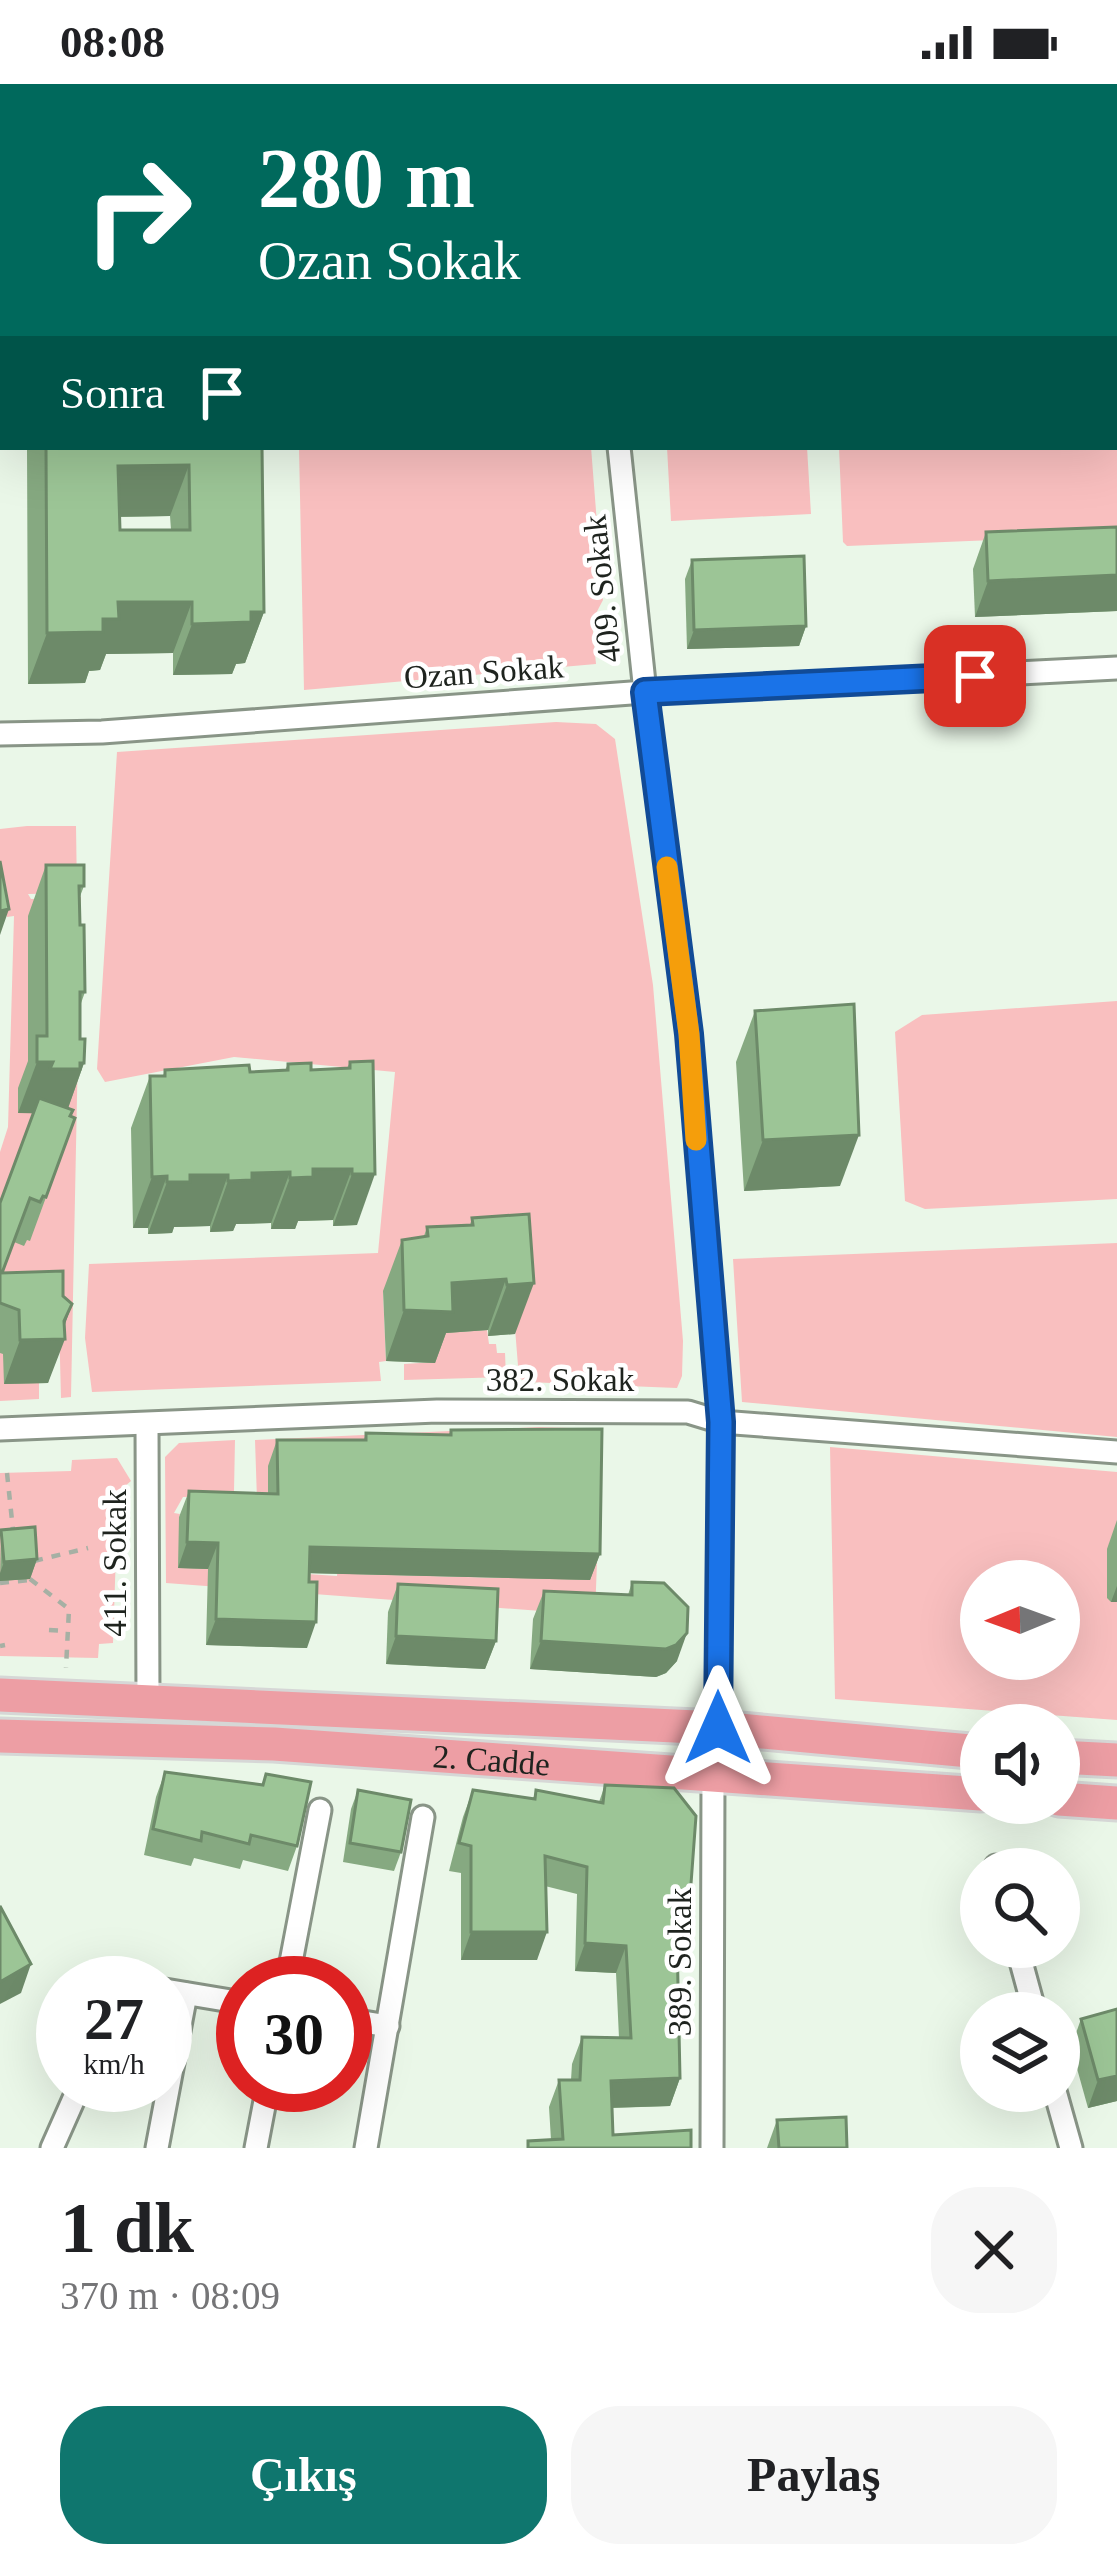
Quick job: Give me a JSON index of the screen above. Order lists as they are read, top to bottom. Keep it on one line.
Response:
{"streets":{"main road":["2. Cadde"],"street":["409. Sokak","Ozan Sokak","382. Sokak","411. Sokak","389. Sokak"]},"crossings":[["409. Sokak","Ozan Sokak"],["409. Sokak","382. Sokak"],["409. Sokak","2. Cadde"],["382. Sokak","411. Sokak"],["411. Sokak","2. Cadde"],["2. Cadde","389. Sokak"]],"north":"left","page":{"status":"08:08","turn":["280 m","Ozan Sokak"],"then":"Sonra","speed":"27 km/h","limit":"30","heading":["1 dk","370 m · 08:09"],"buttons":["Çıkış","Paylaş"]}}
